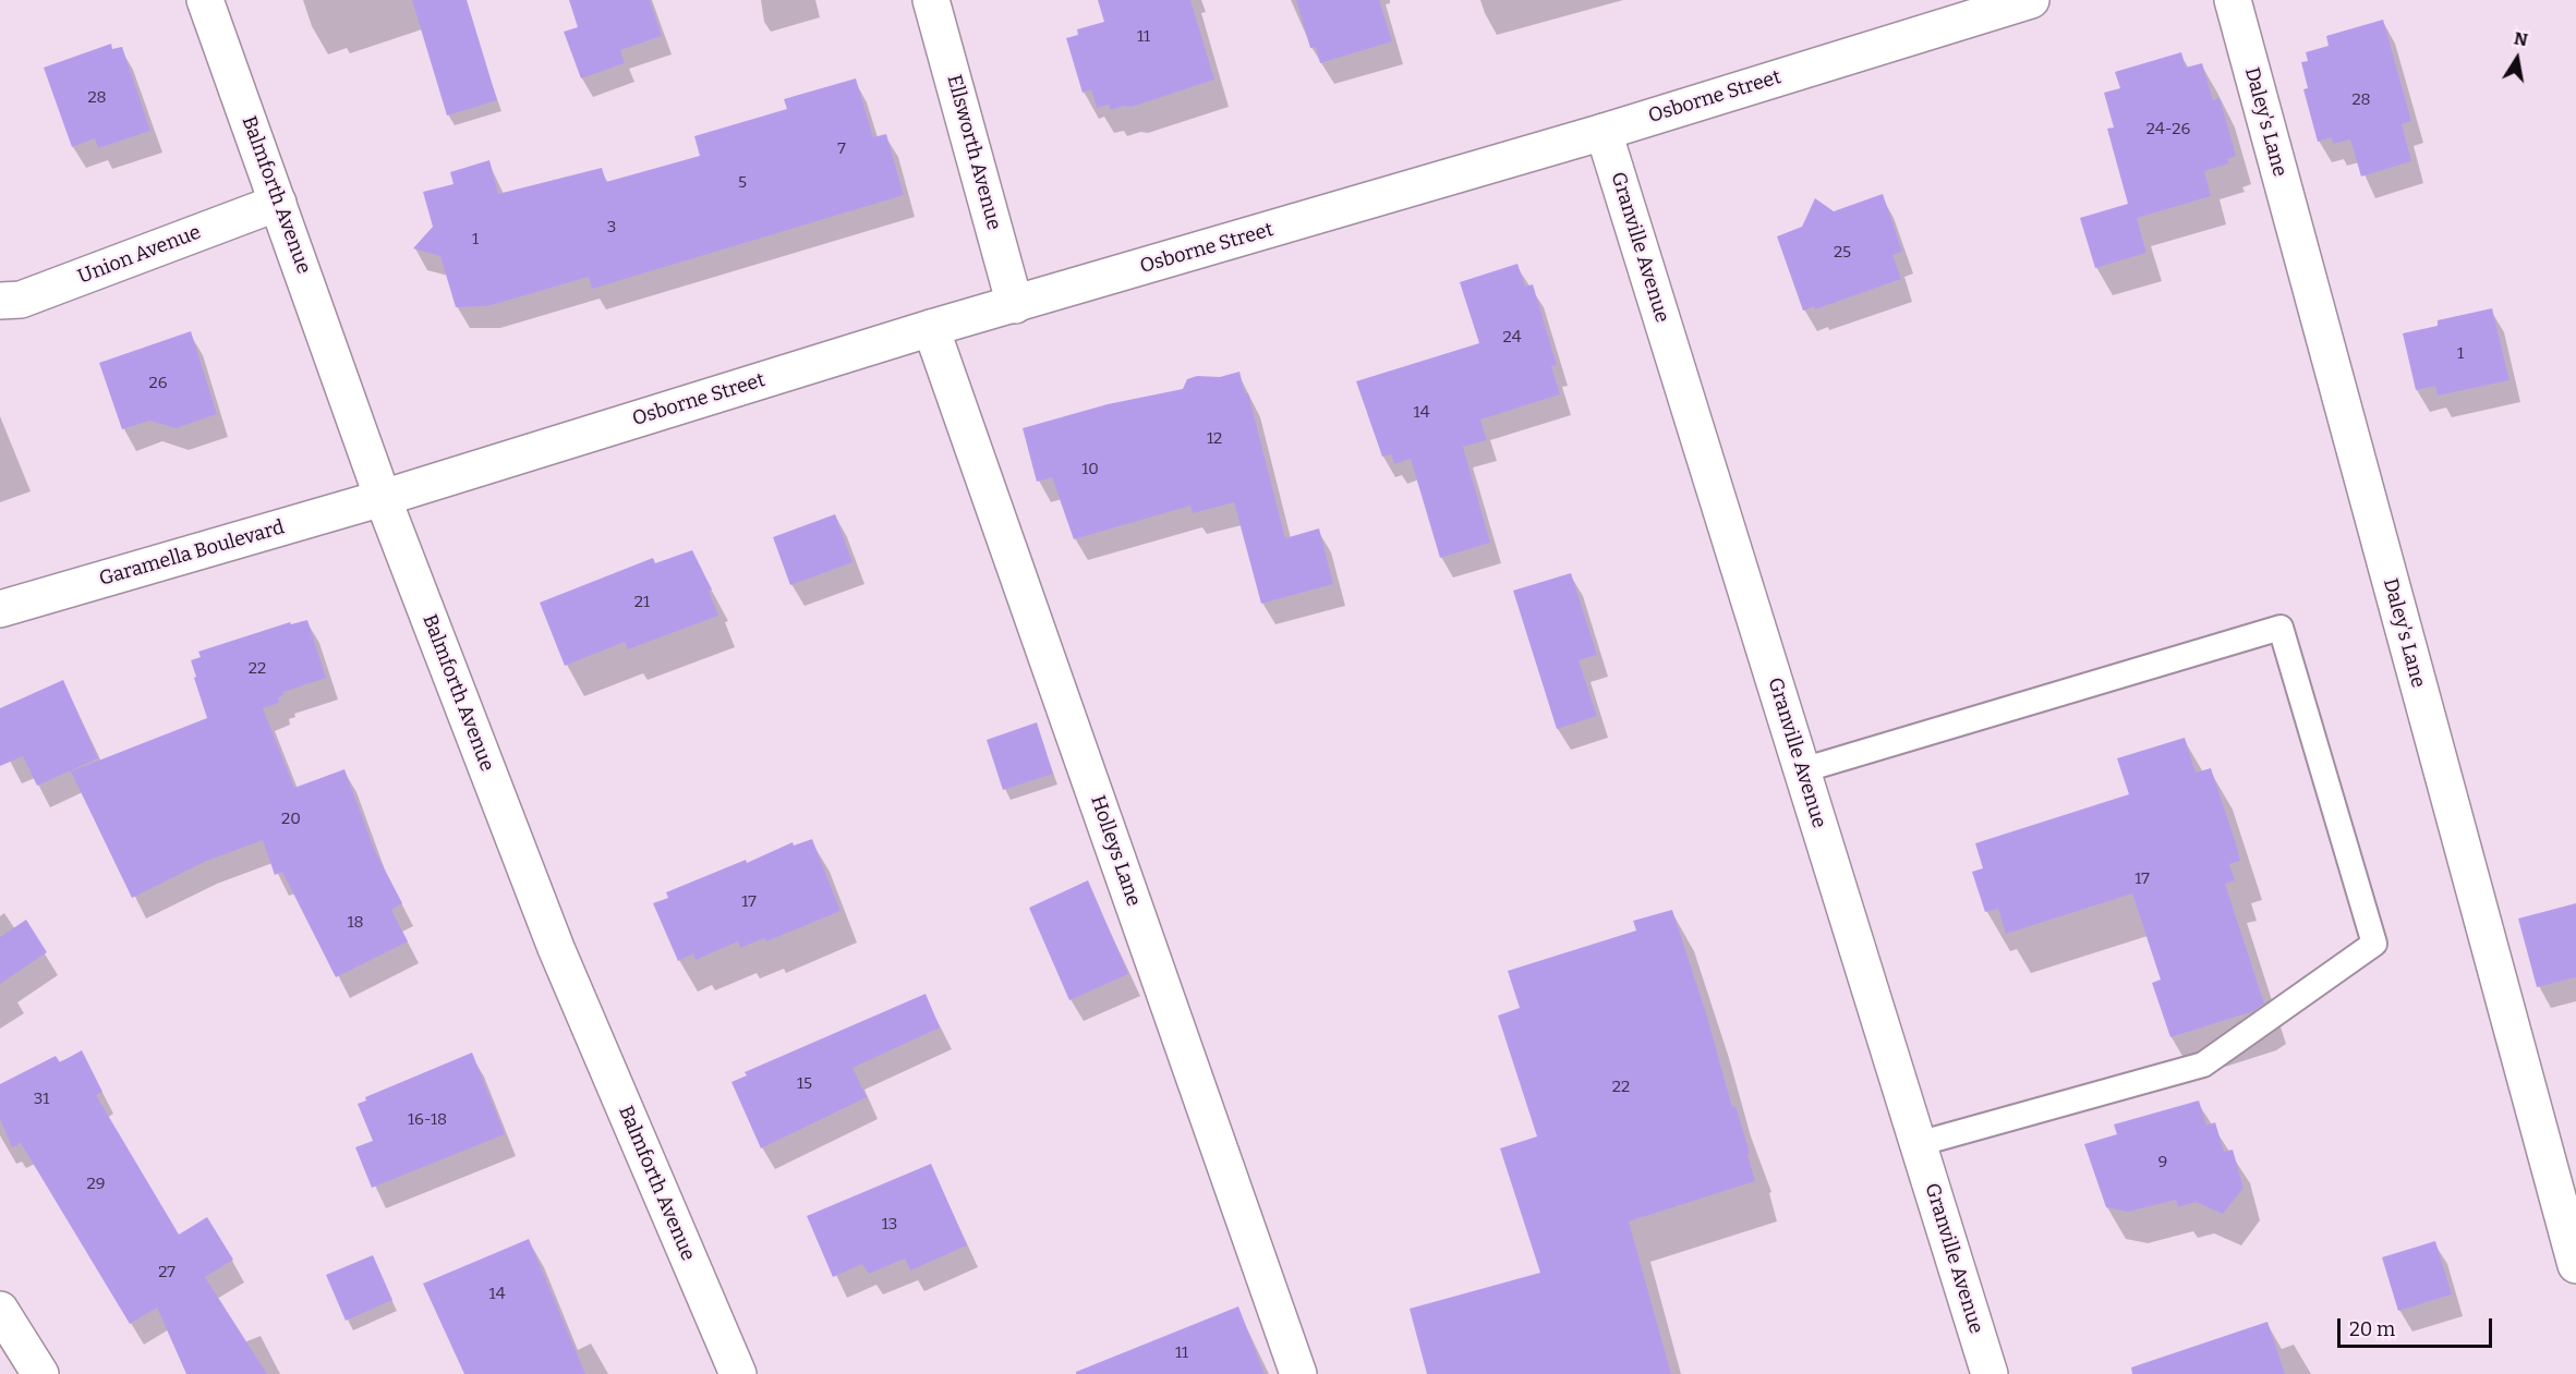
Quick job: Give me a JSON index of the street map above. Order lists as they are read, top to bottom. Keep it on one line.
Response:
{"streets":{"street":["Osborne Street","Daley's Lane","Ellsworth Avenue","Balmforth Avenue","Granville Avenue","Union Avenue","Garamella Boulevard","Holleys Lane"]},"crossings":[["Osborne Street","Ellsworth Avenue"],["Osborne Street","Balmforth Avenue"],["Osborne Street","Granville Avenue"],["Osborne Street","Garamella Boulevard"],["Osborne Street","Holleys Lane"],["Balmforth Avenue","Union Avenue"],["Balmforth Avenue","Garamella Boulevard"]],"house_numbers":["11","28","28","24-26","7","5","3","1","25","24","1","26","14","12","10","21","22","20","17","17","18","15","22","31","16-18","9","29","13","27","14","11"],"scale_bar":"20 m","north":"top"}
